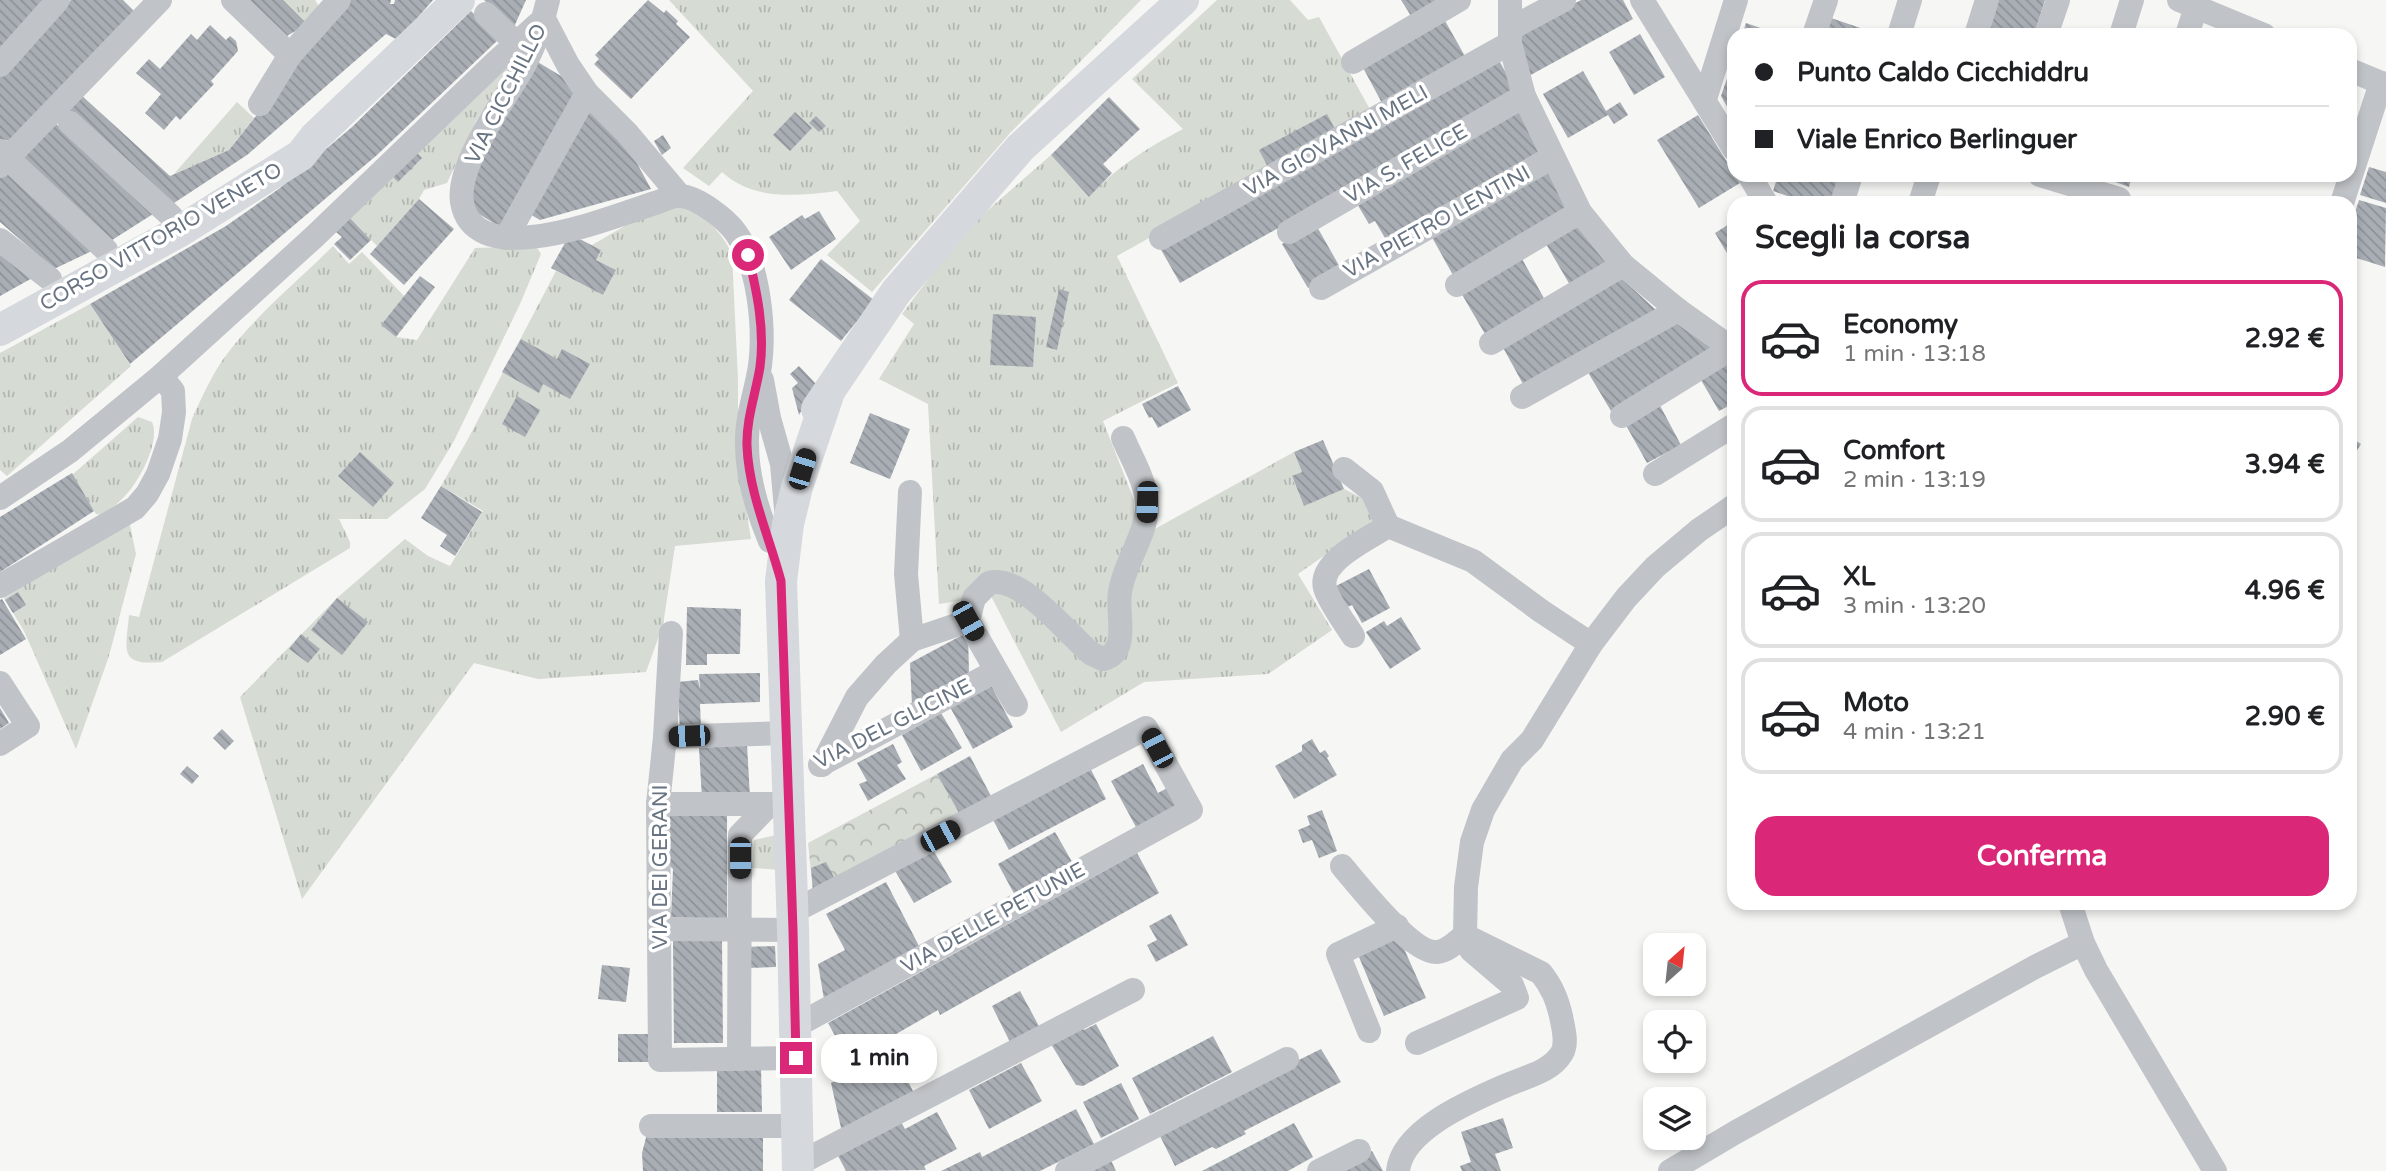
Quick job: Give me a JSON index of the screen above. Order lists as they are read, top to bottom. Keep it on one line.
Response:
{"streets":{"main road":["CORSO VITTORIO VENETO"],"street":["VIA CICCHILLO","VIA GIOVANNI MELI","VIA S. FELICE","VIA PIETRO LENTINI","VIA DEL GLICINE","VIA DEI GERANI","VIA DELLE PETUNIE"]},"north":"top right","page":{"banner":["Punto Caldo Cicchiddru","Viale Enrico Berlinguer"],"heading":"Scegli la corsa","list":[{"name":"Economy","note":"1 min · 13:18","value":"2.92 €"},{"name":"Comfort","note":"2 min · 13:19","value":"3.94 €"},{"name":"XL","note":"3 min · 13:20","value":"4.96 €"},{"name":"Moto","note":"4 min · 13:21","value":"2.90 €"}],"buttons":"Conferma","bubble":"1 min"}}
